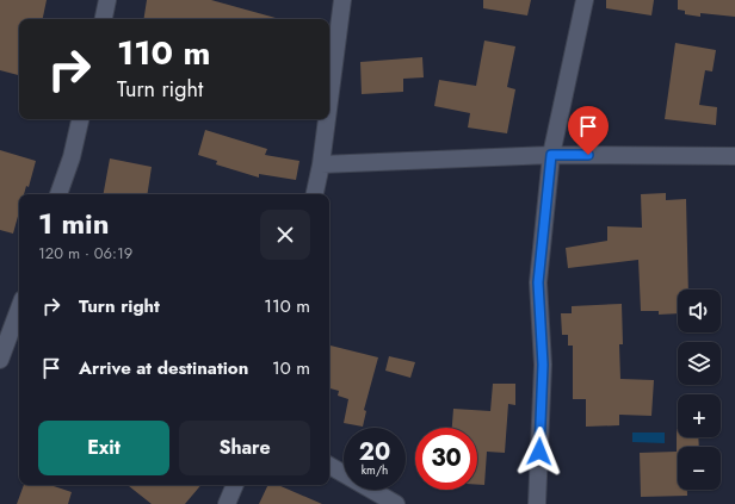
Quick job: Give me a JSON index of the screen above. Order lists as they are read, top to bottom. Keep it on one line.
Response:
{"page":{"turn":["110 m","Turn right"],"heading":["1 min","120 m · 06:19"],"list":[{"name":"Turn right","value":"110 m"},{"name":"Arrive at destination","value":"10 m"}],"map_buttons":["+","−"],"buttons":["Exit","Share"],"speed":"20 km/h","limit":"30"}}
